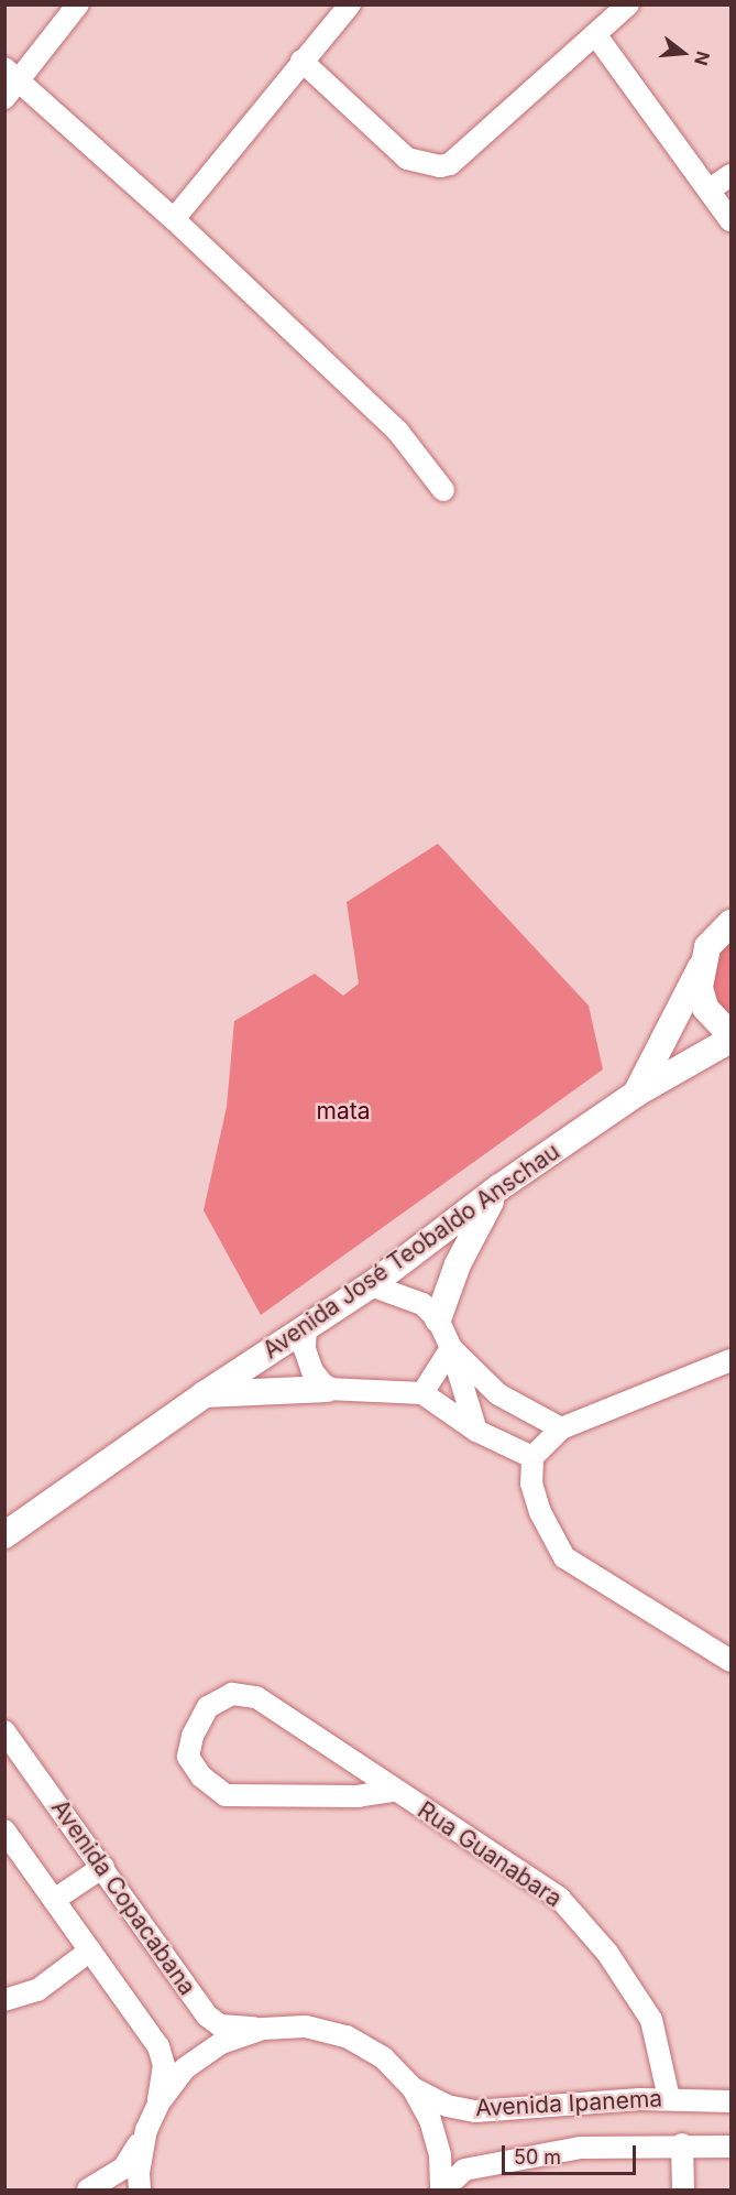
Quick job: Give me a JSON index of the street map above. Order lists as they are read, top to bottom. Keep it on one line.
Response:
{"streets":{"street":["Avenida José Teobaldo Anschau","Rua Guanabara","Avenida Copacabana","Avenida Ipanema"]},"crossings":[["Rua Guanabara","Avenida Ipanema"]],"parks":["mata"],"scale_bar":"50 m","north":"right"}
